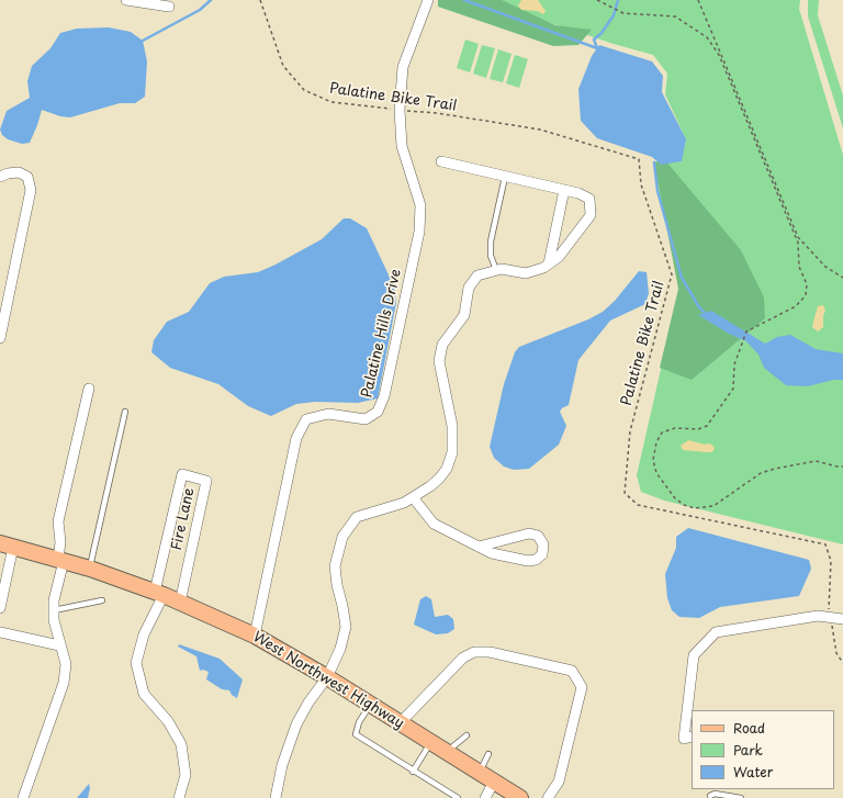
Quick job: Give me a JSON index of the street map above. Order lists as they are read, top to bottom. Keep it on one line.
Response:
{"streets":{"main road":["West Northwest Highway"],"street":["Palatine Hills Drive","Fire Lane"],"path":["Palatine Bike Trail"]},"crossings":[["Palatine Bike Trail","Palatine Hills Drive"],["Palatine Hills Drive","West Northwest Highway"],["Fire Lane","West Northwest Highway"]],"legend":["Road","Park","Water"]}
